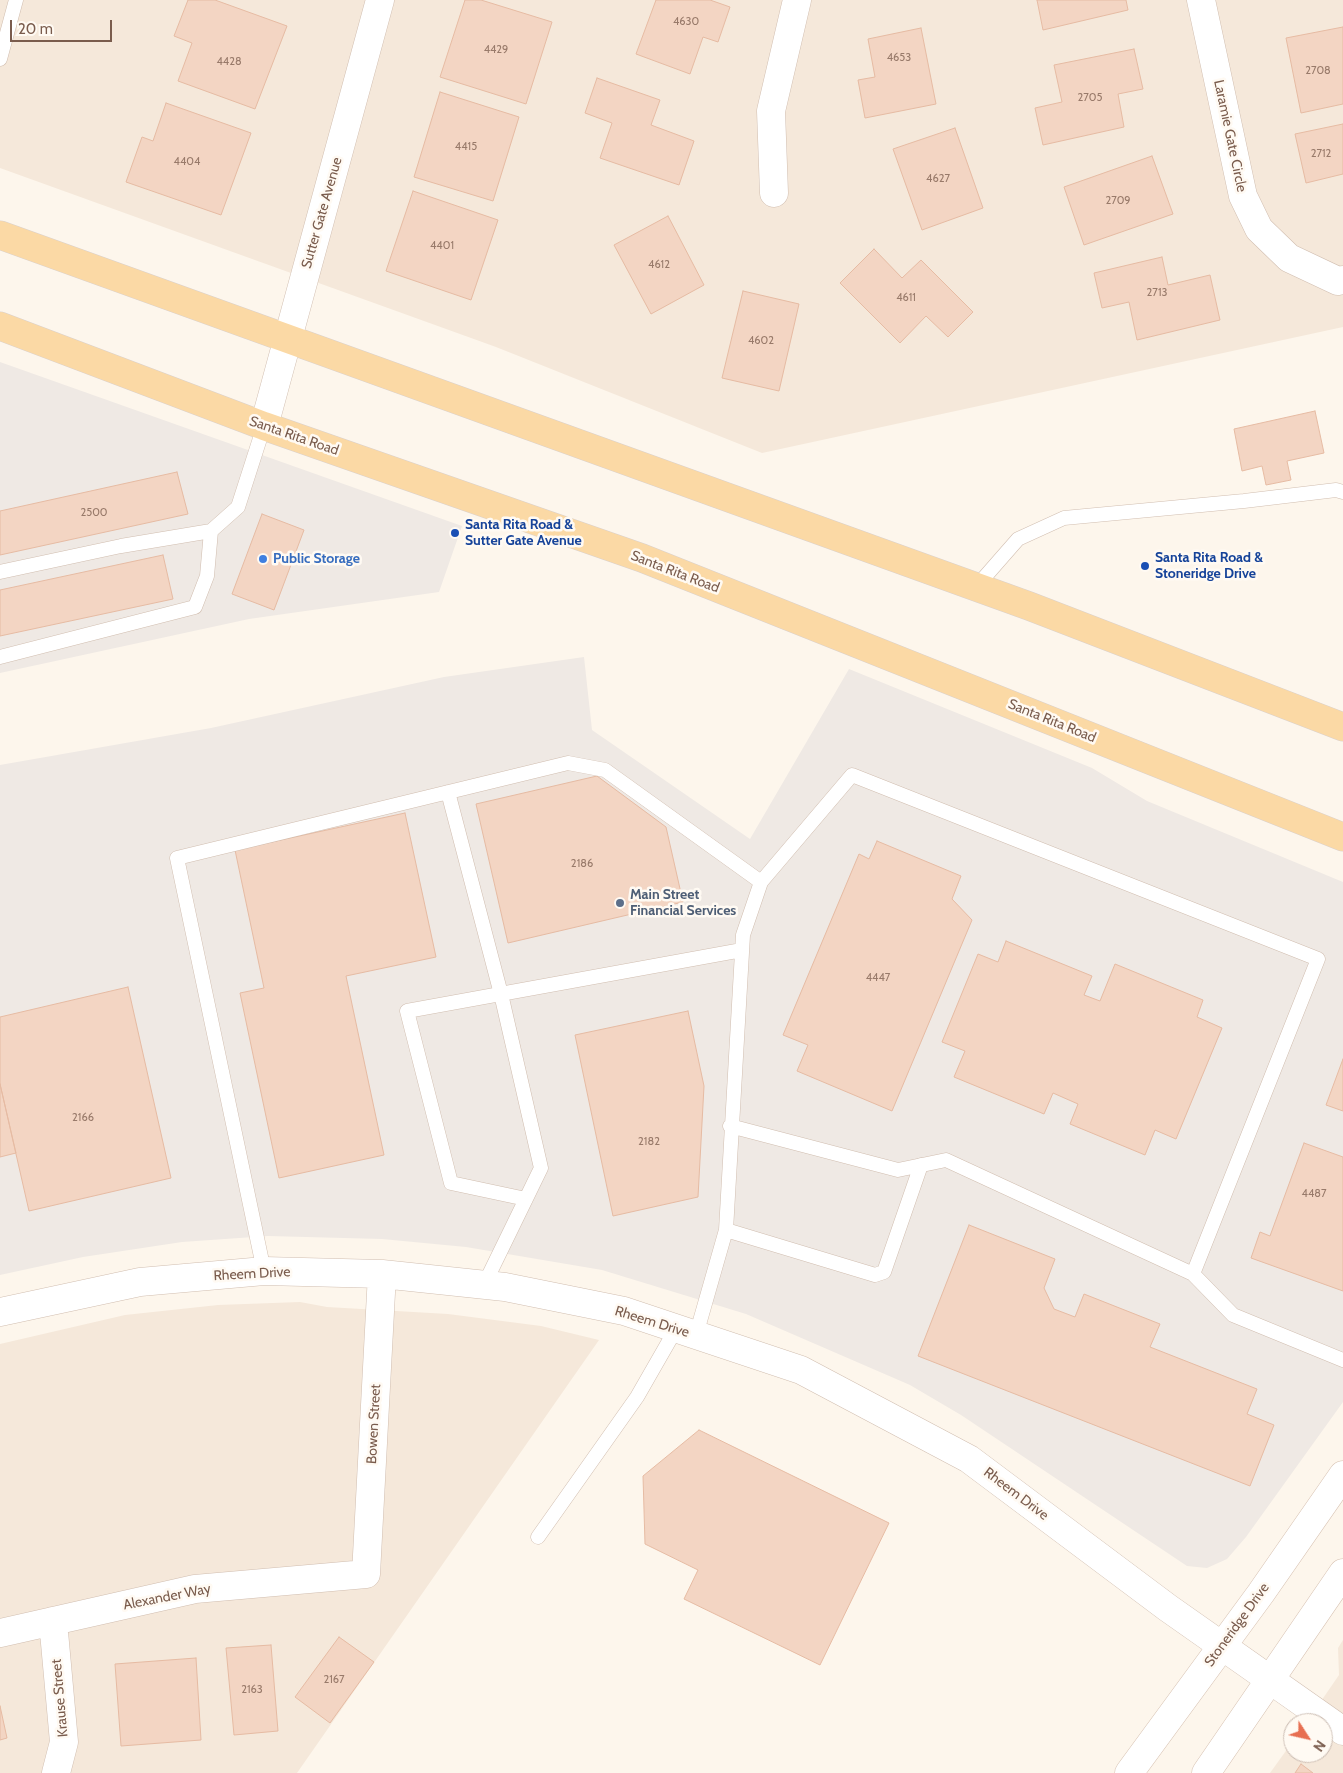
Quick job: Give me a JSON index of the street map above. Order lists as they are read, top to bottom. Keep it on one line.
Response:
{"streets":{"main road":["Santa Rita Road"],"street":["Laramie Gate Circle","Sutter Gate Avenue","Rheem Drive","Bowen Street","Alexander Way","Stoneridge Drive","Krause Street"]},"crossings":[["Sutter Gate Avenue","Santa Rita Road"],["Rheem Drive","Bowen Street"],["Rheem Drive","Stoneridge Drive"],["Bowen Street","Alexander Way"],["Alexander Way","Krause Street"]],"places":["Santa Rita Road & Sutter Gate Avenue","Public Storage","Santa Rita Road & Stoneridge Drive","Main Street Financial Services"],"house_numbers":["4630","4429","4653","4428","2708","2705","4415","2712","4404","4627","2709","4401","4612","2713","4611","4602","2500","2186","4447","2166","2182","4487","2167","2163"],"scale_bar":"20 m","north":"bottom right"}
